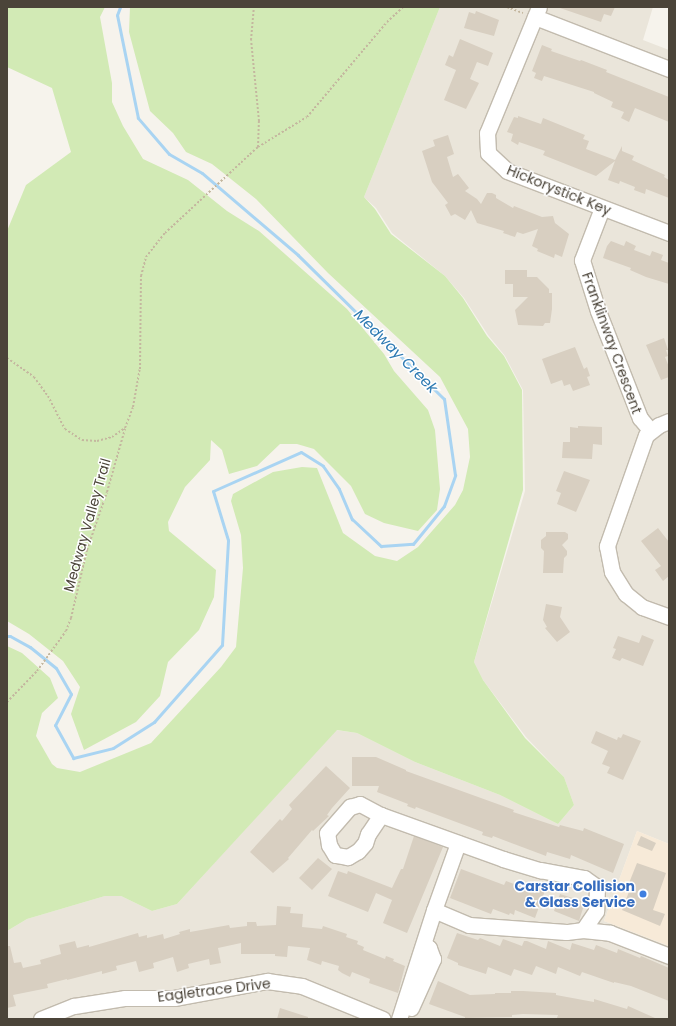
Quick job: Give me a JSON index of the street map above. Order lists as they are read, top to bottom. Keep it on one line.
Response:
{"streets":{"street":["Hickorystick Key","Franklinway Crescent","Eagletrace Drive"],"path":["Medway Valley Trail"]},"crossings":[["Hickorystick Key","Franklinway Crescent"]],"water":["Medway Creek"],"places":["Carstar Collision & Glass Service"]}
